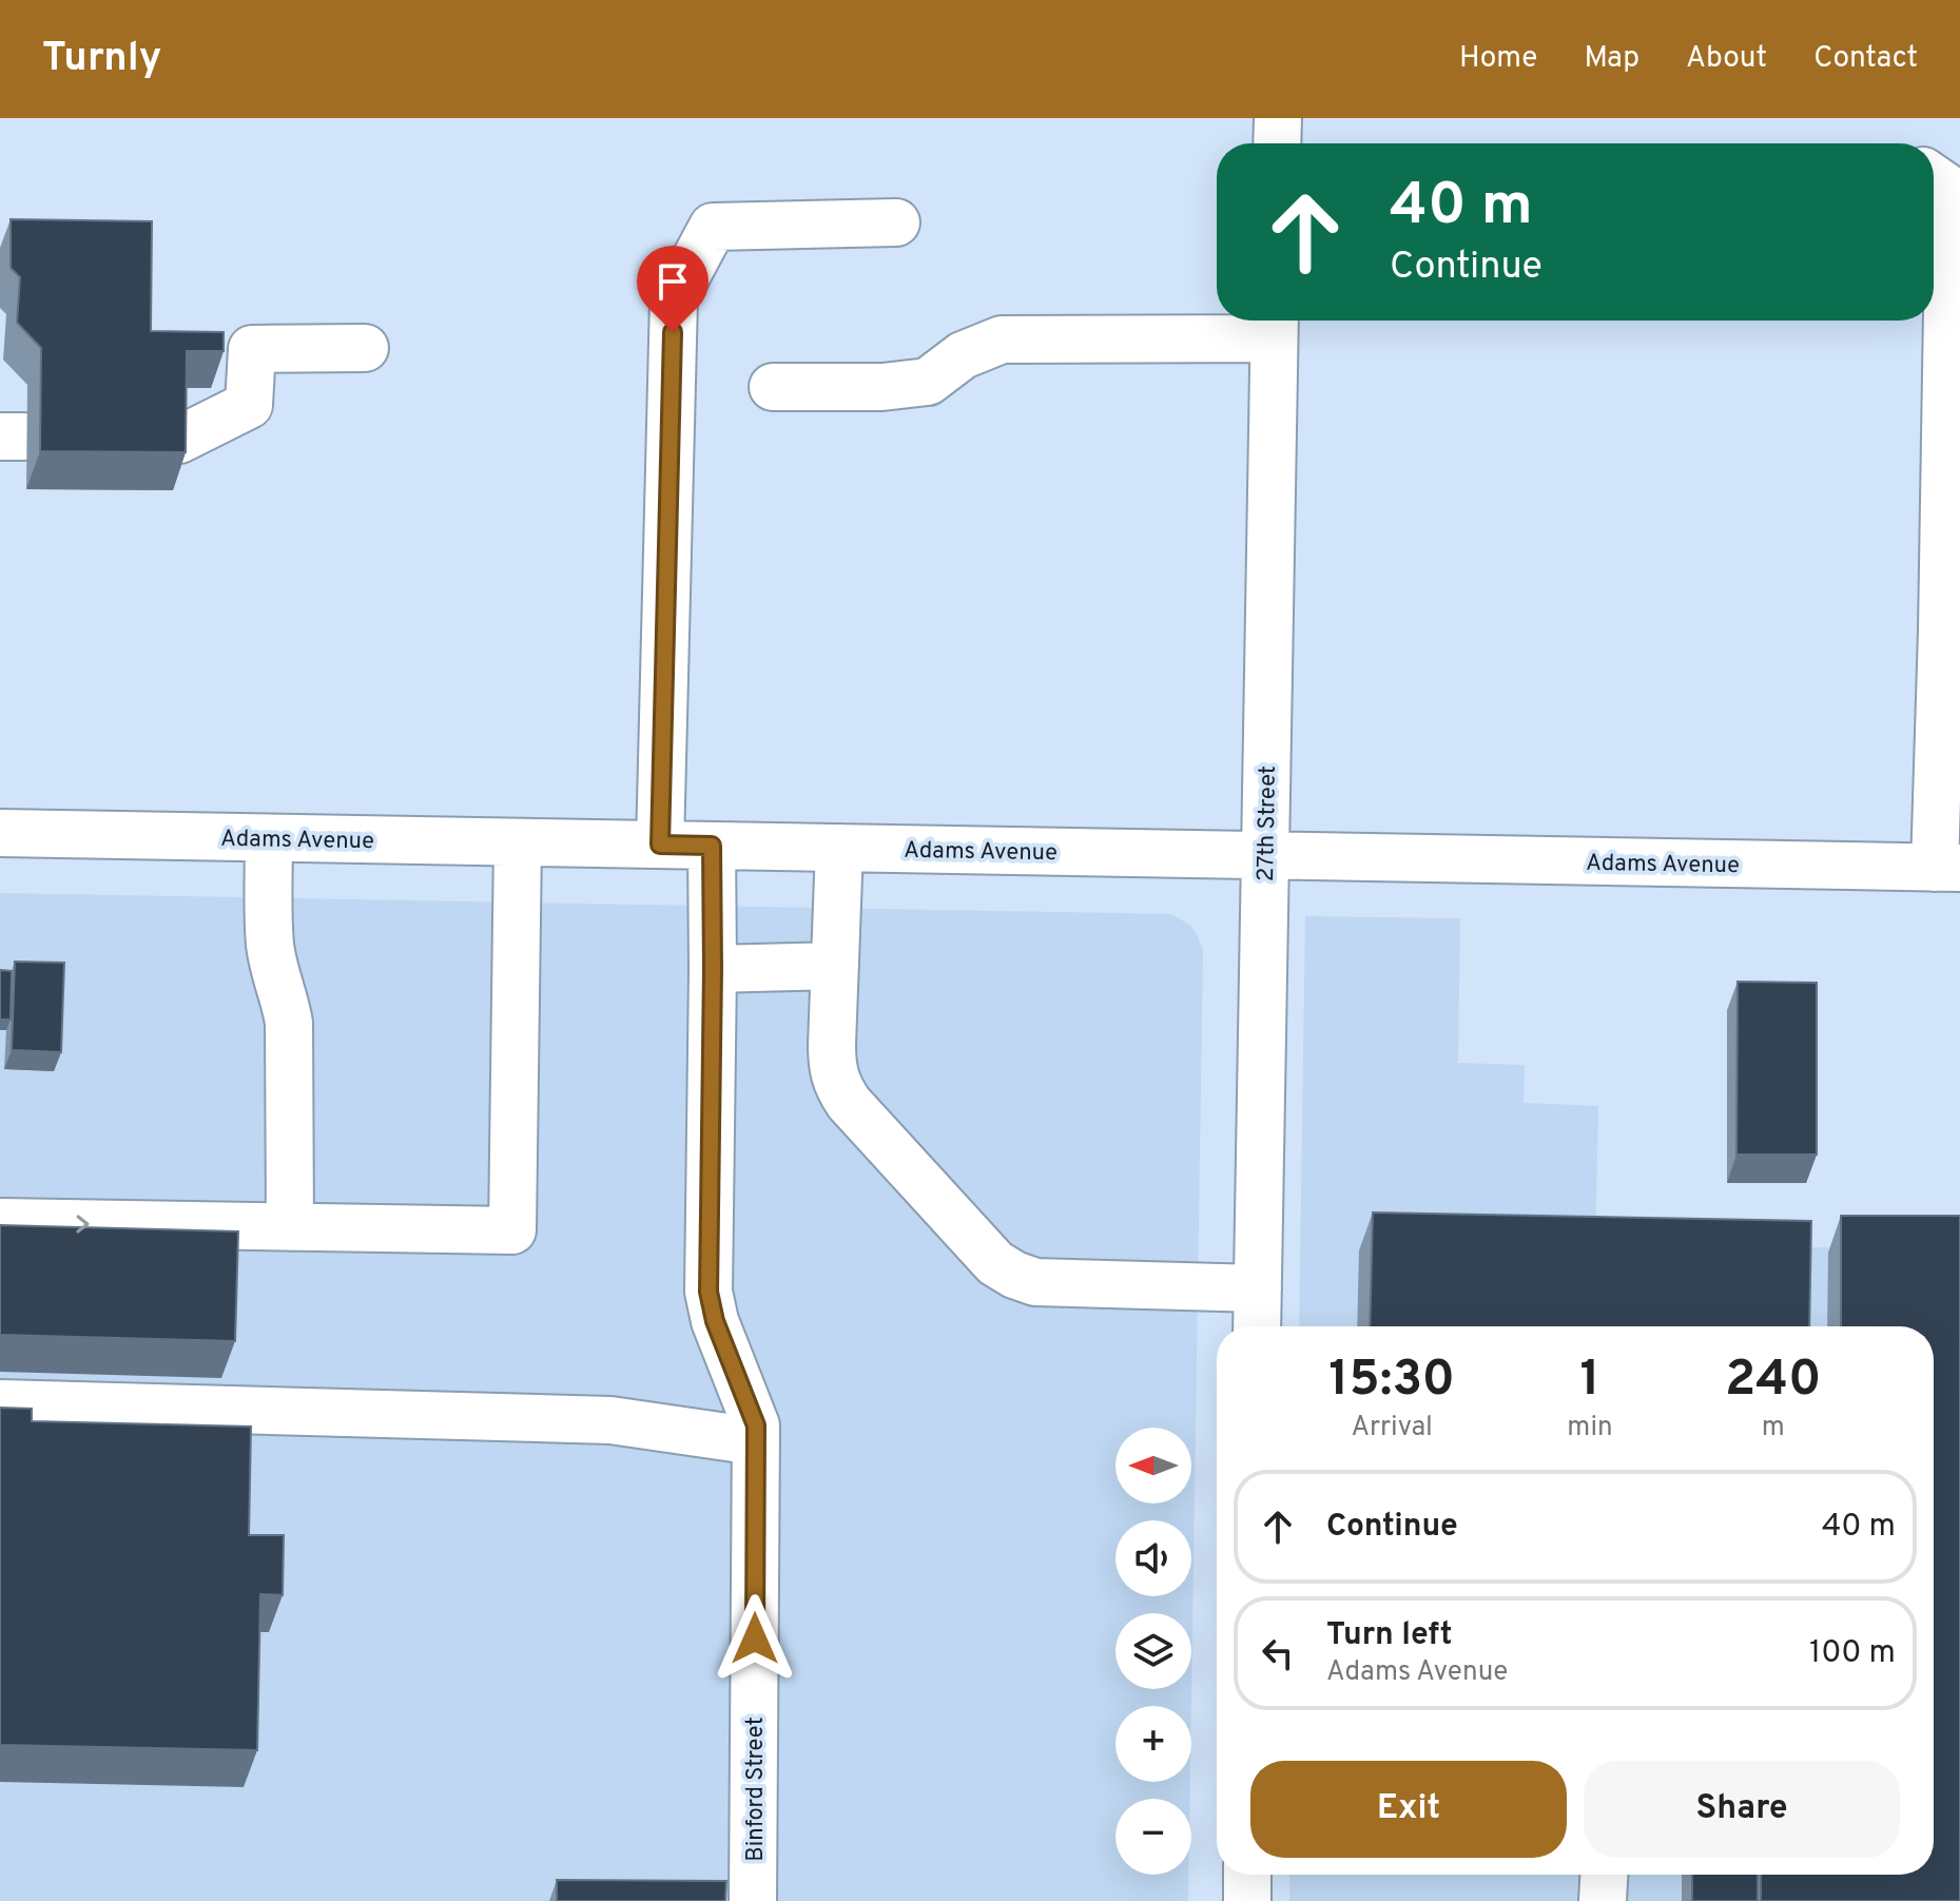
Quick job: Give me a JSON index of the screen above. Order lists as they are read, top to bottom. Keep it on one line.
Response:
{"streets":{"street":["27th Street","Adams Avenue","Binford Street"]},"crossings":[["27th Street","Adams Avenue"]],"north":"left","page":{"header":"Turnly","nav":["Home","Map","About","Contact"],"turn":["40 m","Continue"],"eta":["15:30","Arrival","1","min","240","m"],"map_buttons":["+","−"],"list":[{"name":"Continue","value":"40 m"},{"name":"Turn left","note":"Adams Avenue","value":"100 m"}],"buttons":["Exit","Share"]}}
